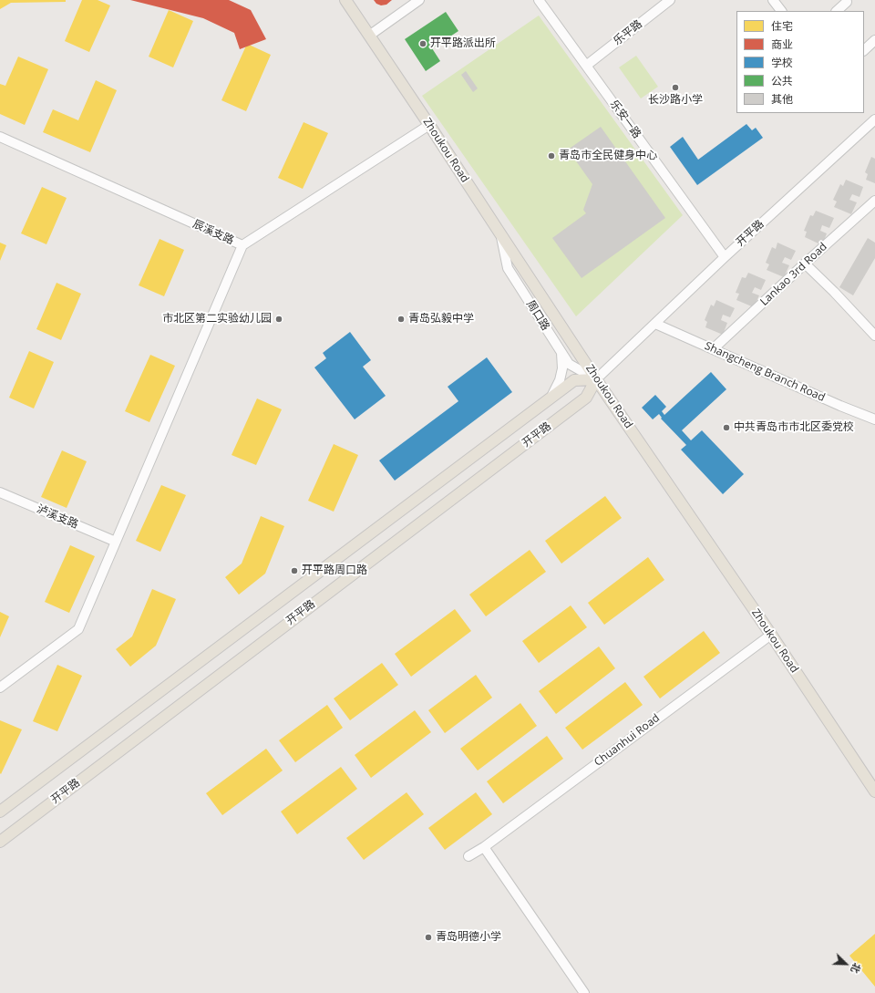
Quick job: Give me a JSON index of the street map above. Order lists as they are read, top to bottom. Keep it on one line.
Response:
{"streets":{"main road":["Zhoukou Road","开平路"],"street":["乐平路","乐安一路","辰溪支路","Lankao 3rd Road","周口路","Shangcheng Branch Road","泸溪支路","Chuanhui Road"]},"crossings":[["乐平路","乐安一路"],["乐安一路","开平路"],["Zhoukou Road","辰溪支路"],["Zhoukou Road","开平路"],["Zhoukou Road","周口路"],["Zhoukou Road","Chuanhui Road"],["开平路","周口路"],["开平路","Shangcheng Branch Road"],["Lankao 3rd Road","Shangcheng Branch Road"]],"places":["开平路派出所","长沙路小学","青岛市全民健身中心","市北区第二实验幼儿园","青岛弘毅中学","中共青岛市市北区委党校","开平路周口路","青岛明德小学"],"legend":["住宅","商业","学校","公共","其他"],"north":"bottom right"}
